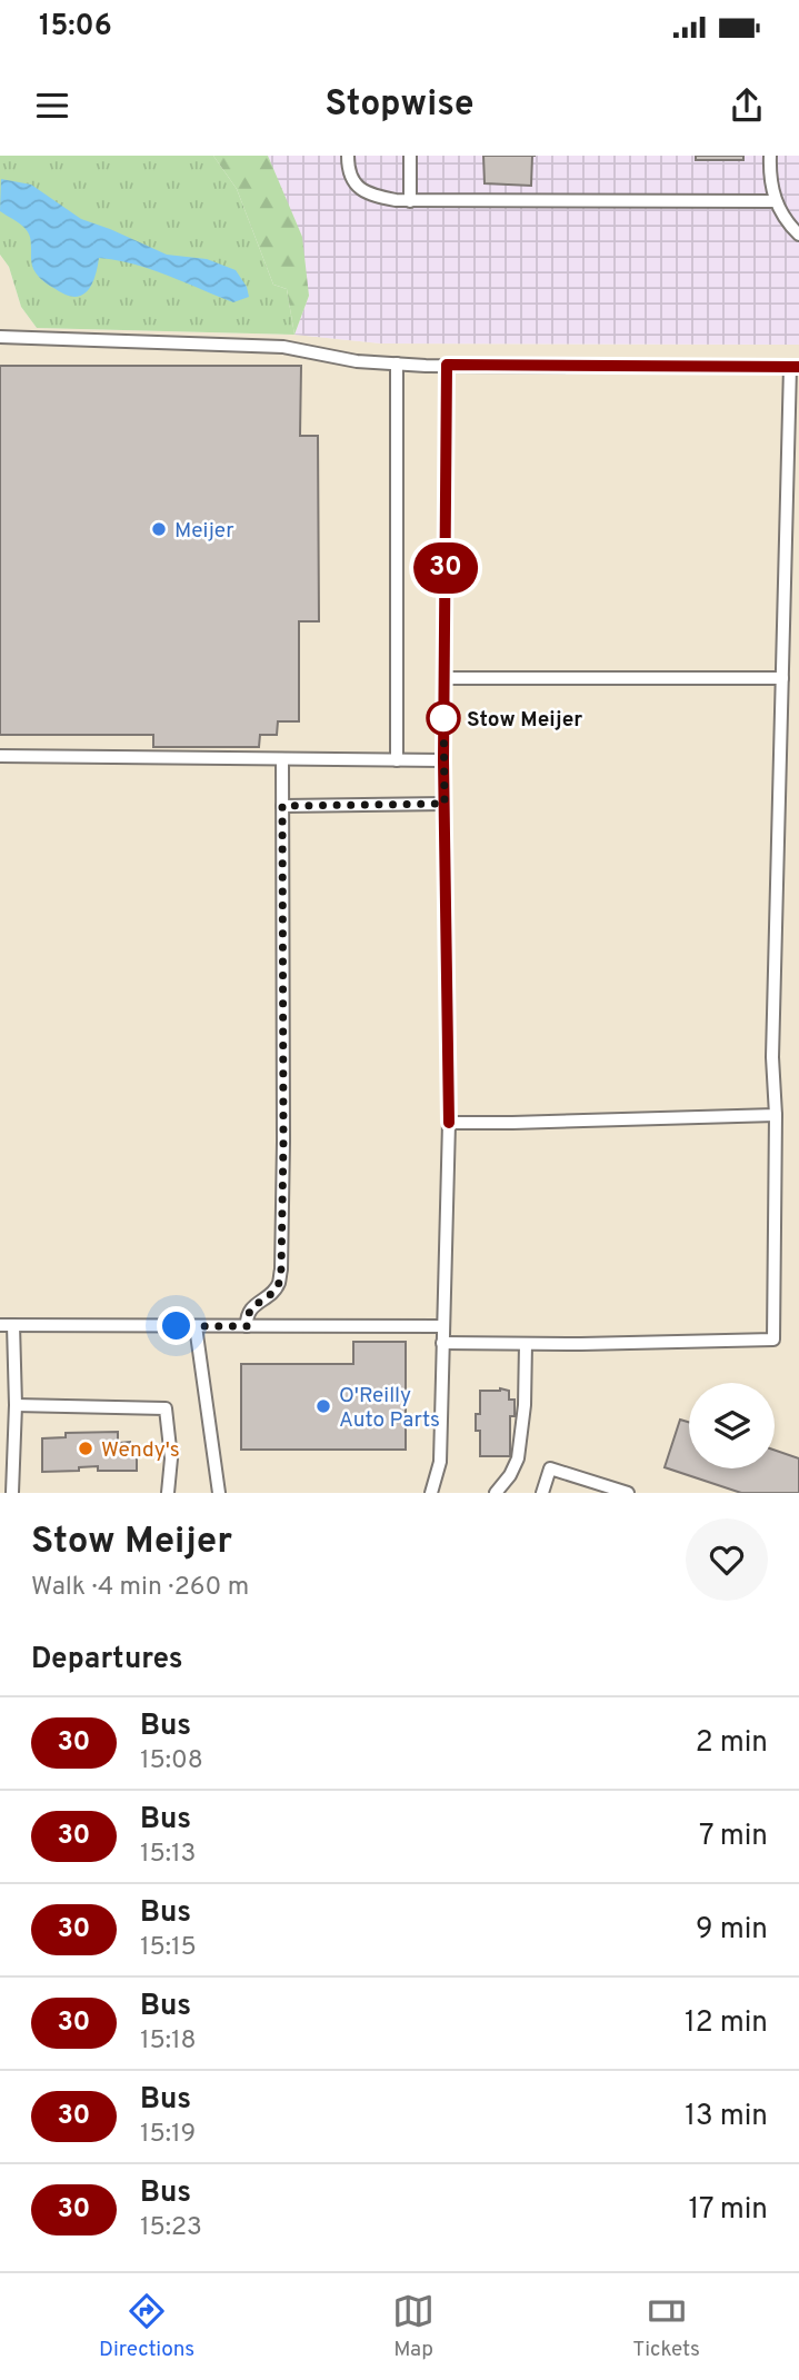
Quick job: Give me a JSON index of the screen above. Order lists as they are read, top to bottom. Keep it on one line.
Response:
{"places":["Meijer","Stow Meijer","O'Reilly Auto Parts","Wendy's"],"lines":["bus line 30"],"page":{"status":"15:06","header":"Stopwise","on_map":"30","heading":[["Stow Meijer","Walk · 4 min · 260 m"],"Departures"],"list":[{"mark":"30","name":"Bus","note":"15:08","value":"2 min"},{"mark":"30","name":"Bus","note":"15:13","value":"7 min"},{"mark":"30","name":"Bus","note":"15:15","value":"9 min"},{"mark":"30","name":"Bus","note":"15:18","value":"12 min"},{"mark":"30","name":"Bus","note":"15:19","value":"13 min"},{"mark":"30","name":"Bus","note":"15:23","value":"17 min"}],"tabs":["Directions","Map","Tickets"]}}
